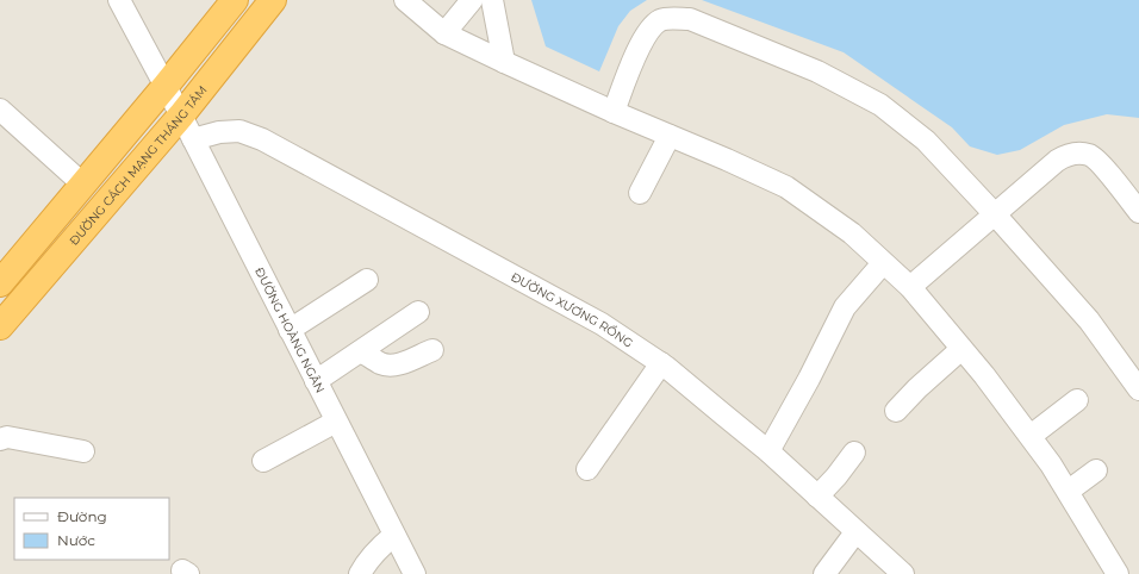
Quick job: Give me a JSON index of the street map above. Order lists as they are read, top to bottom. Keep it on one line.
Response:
{"streets":{"highway":["ĐƯỜNG CÁCH MẠNG THÁNG TÁM"],"street":["ĐƯỜNG XƯƠNG RỒNG","ĐƯỜNG HOÀNG NGÂN"]},"crossings":[["ĐƯỜNG CÁCH MẠNG THÁNG TÁM","ĐƯỜNG HOÀNG NGÂN"],["ĐƯỜNG XƯƠNG RỒNG","ĐƯỜNG HOÀNG NGÂN"]],"legend":["Đường","Nước"]}
